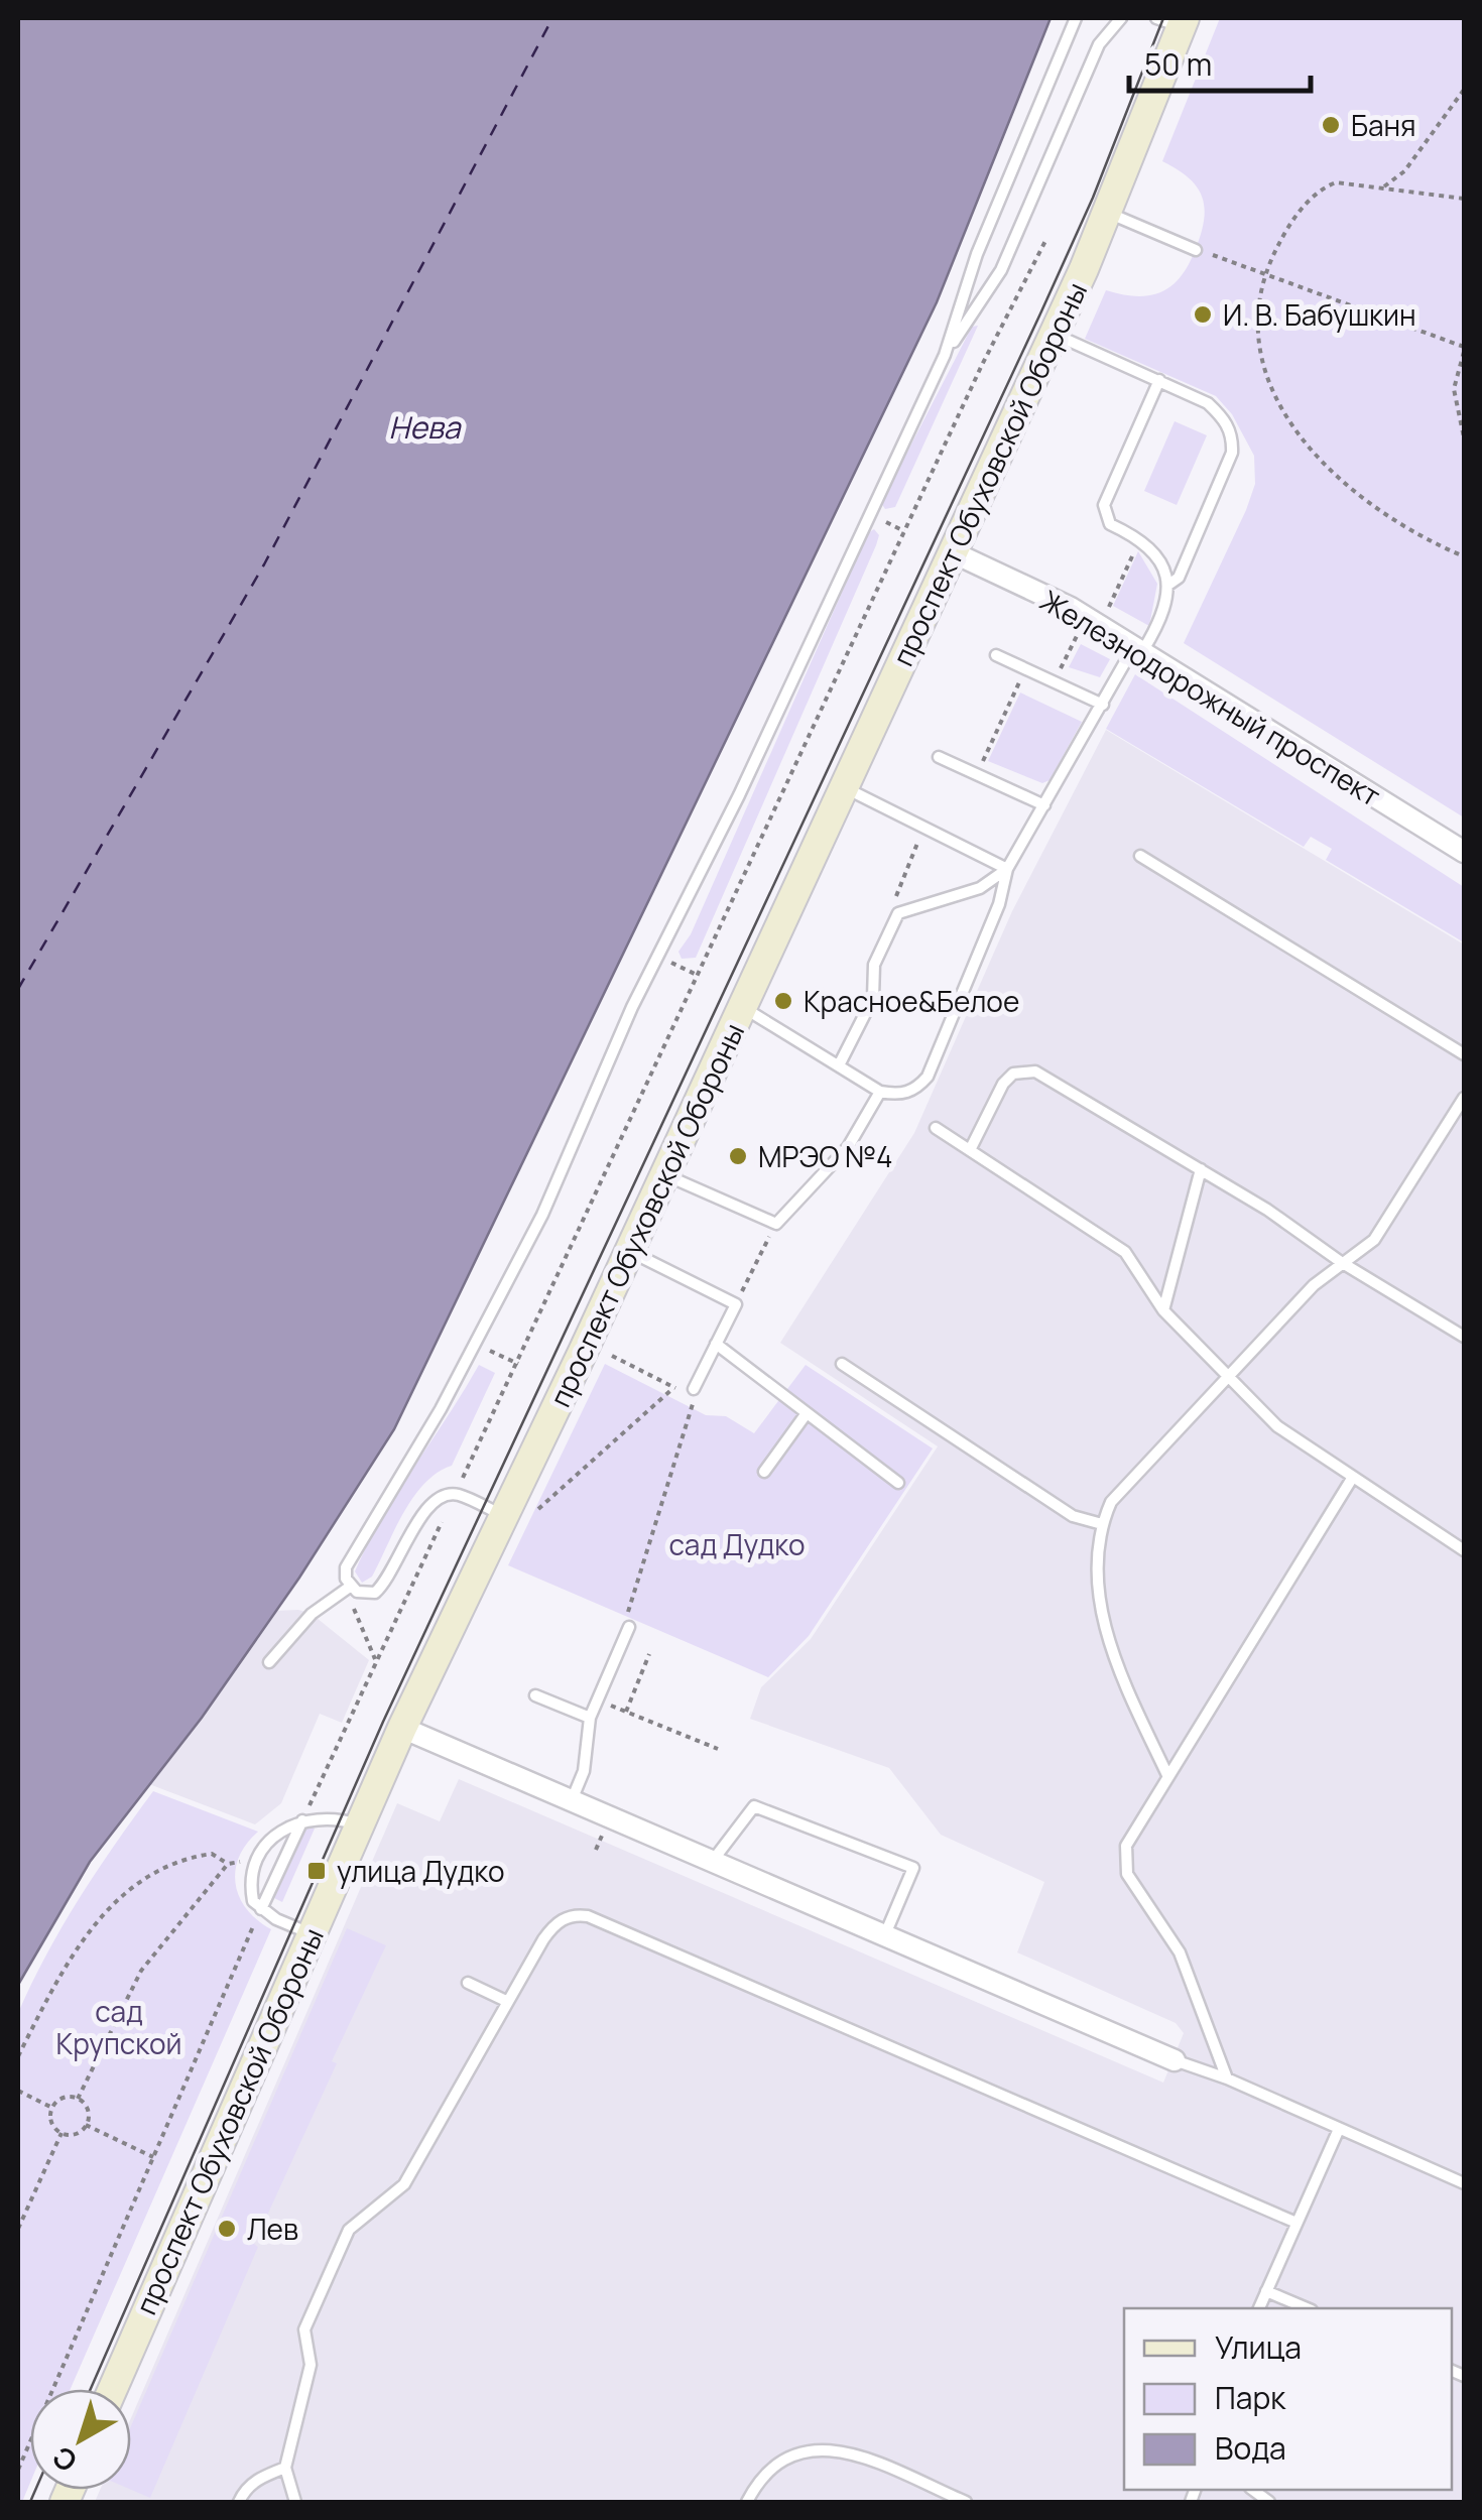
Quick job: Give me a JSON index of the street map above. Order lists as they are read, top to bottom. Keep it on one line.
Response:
{"streets":{"main road":["проспект Обуховской Обороны"],"street":["Железнодорожный проспект"]},"crossings":[["проспект Обуховской Обороны","Железнодорожный проспект"]],"water":["Нева"],"parks":["сад Дудко","сад Крупской"],"places":{"other":["Баня","И. В. Бабушкин","Красное&Белое","МРЭО №4","Лев"],"transit":["улица Дудко"]},"legend":["Улица","Парк","Вода"],"scale_bar":"50 m","north":"bottom left"}
